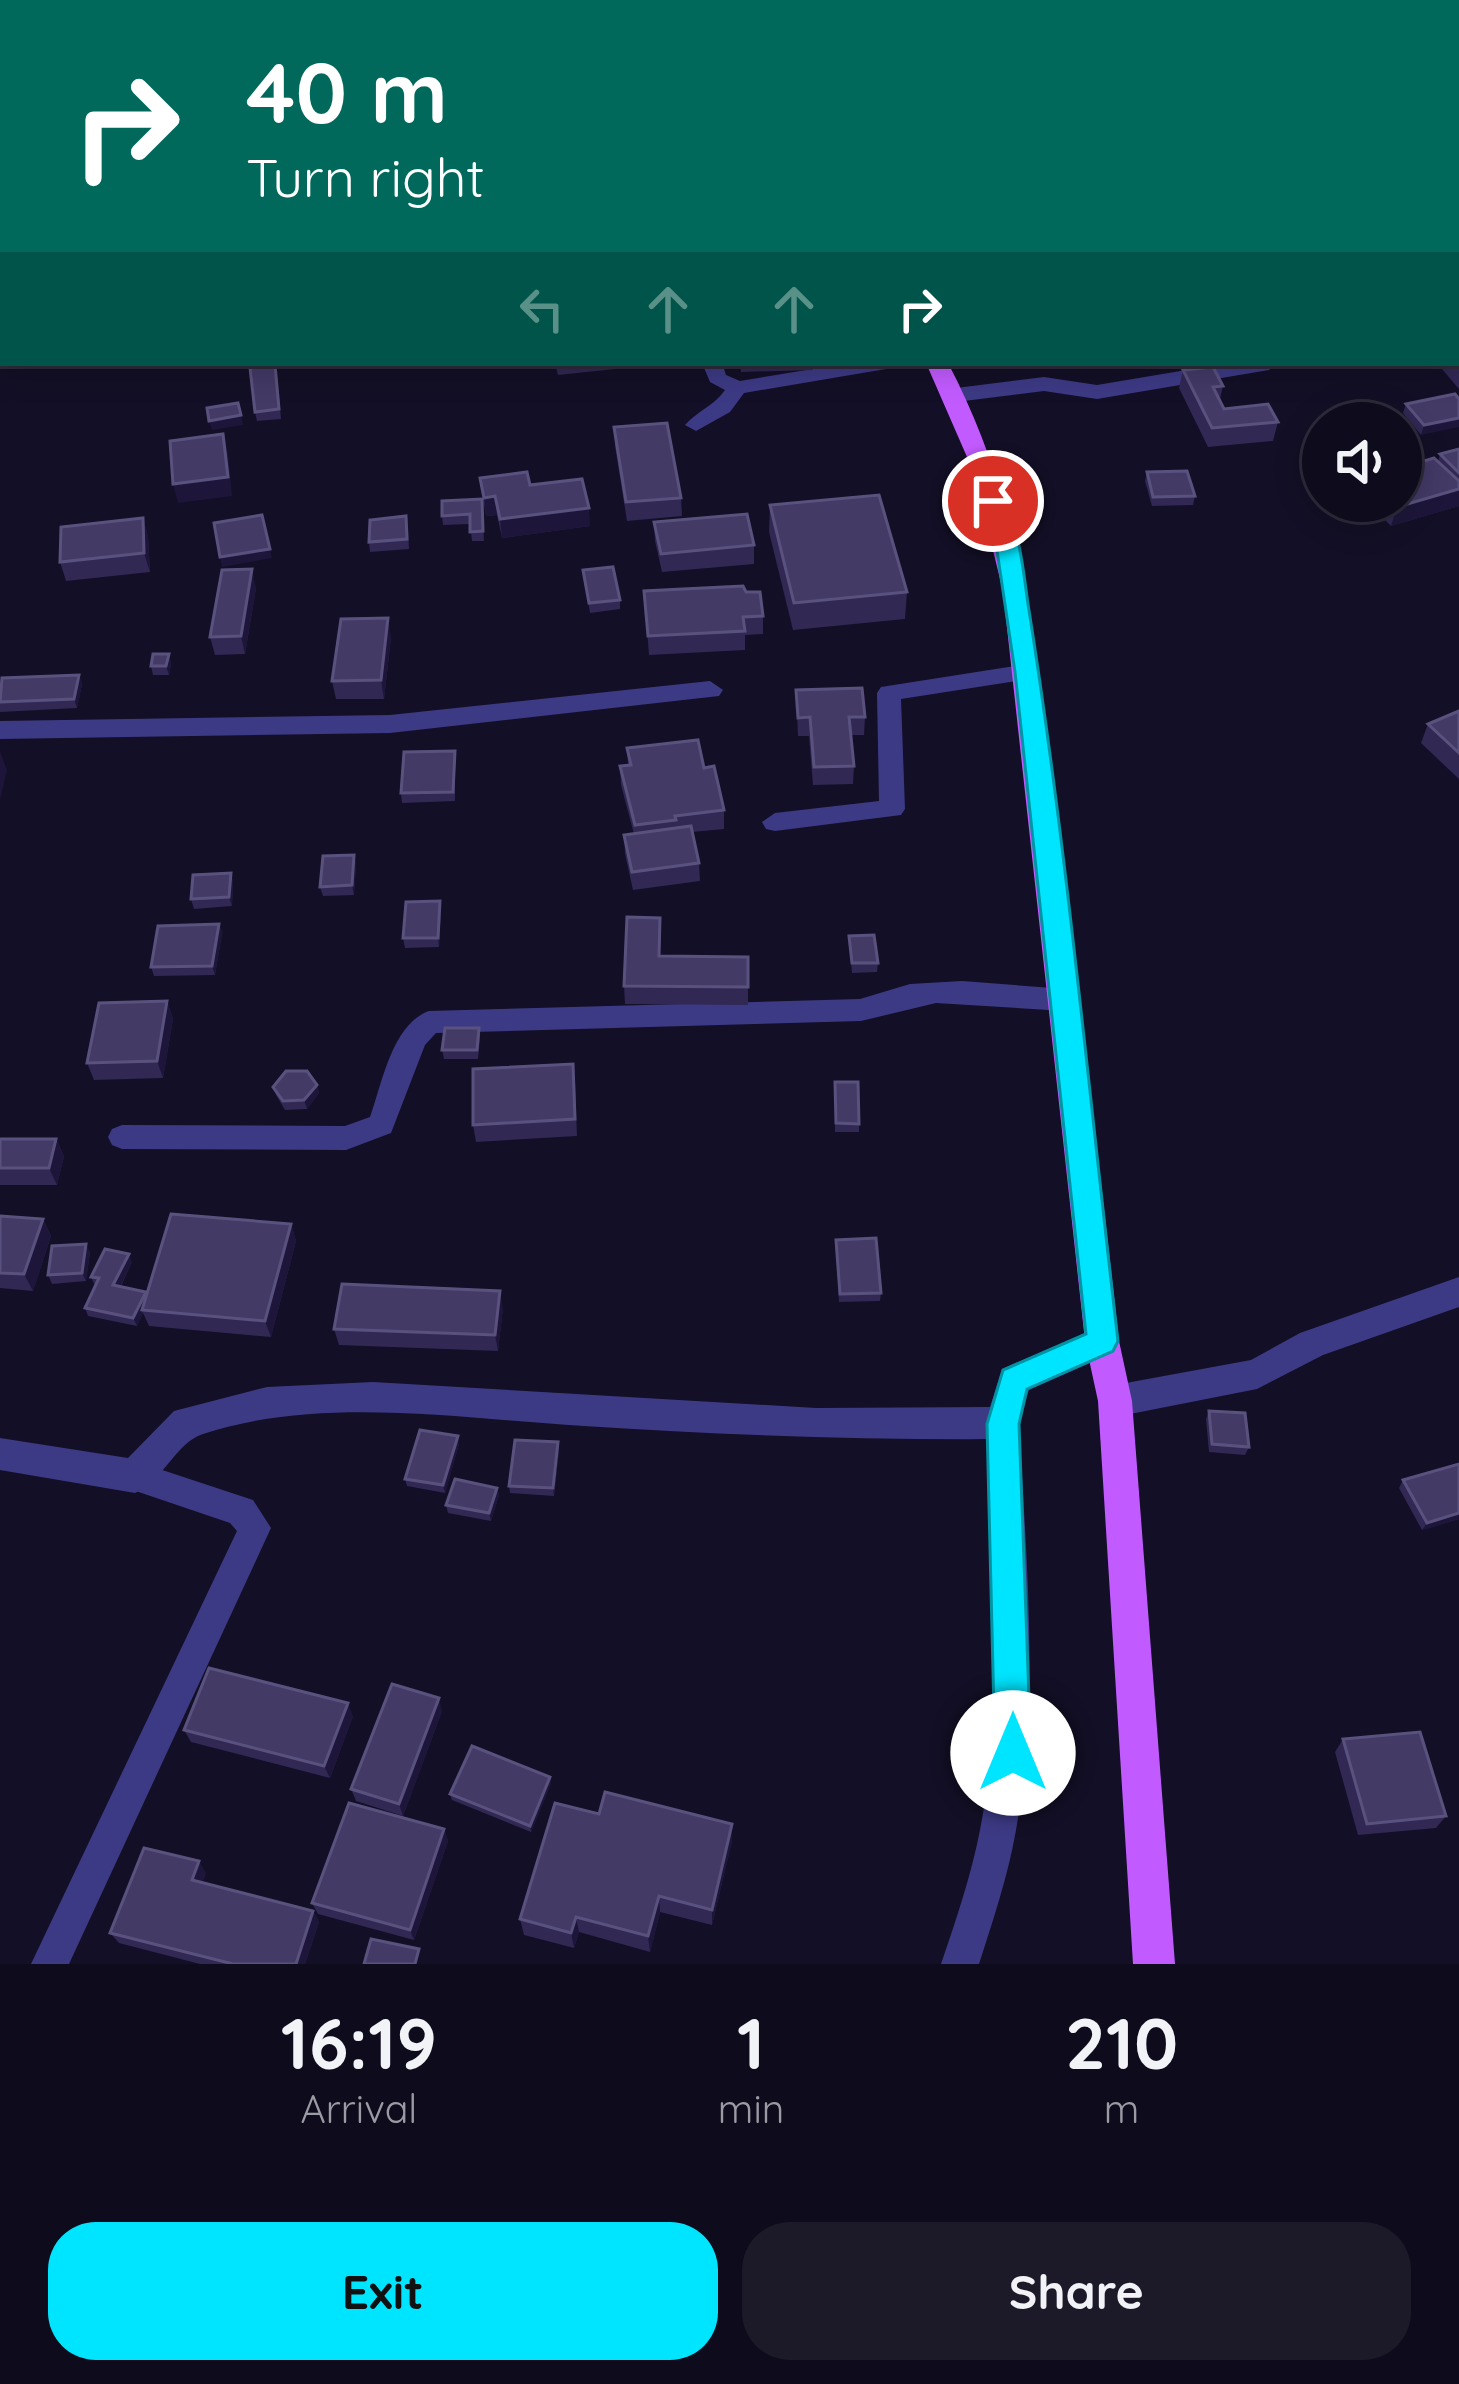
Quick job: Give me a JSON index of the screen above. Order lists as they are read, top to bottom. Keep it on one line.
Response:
{"page":{"turn":["40 m","Turn right"],"eta":["16:19","Arrival","1","min","210","m"],"buttons":["Exit","Share"]}}
